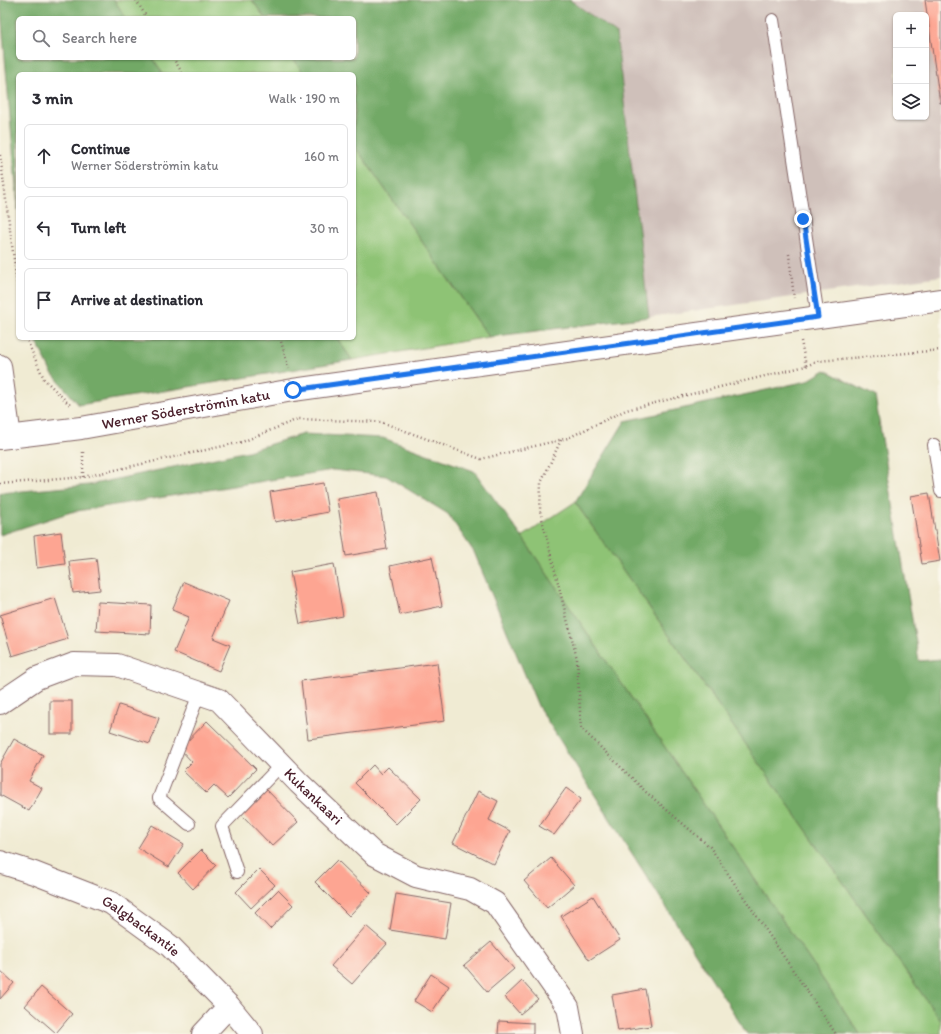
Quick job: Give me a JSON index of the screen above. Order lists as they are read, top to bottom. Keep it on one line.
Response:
{"streets":{"street":["Werner Söderströmin katu","Kukankaari","Galgbackantie"]},"page":{"map_buttons":["+","−"],"search":"Search here","heading":["3 min","Walk · 190 m"],"list":[["Continue","Werner Söderströmin katu","160 m"],["Turn left","30 m"],"Arrive at destination"]}}
